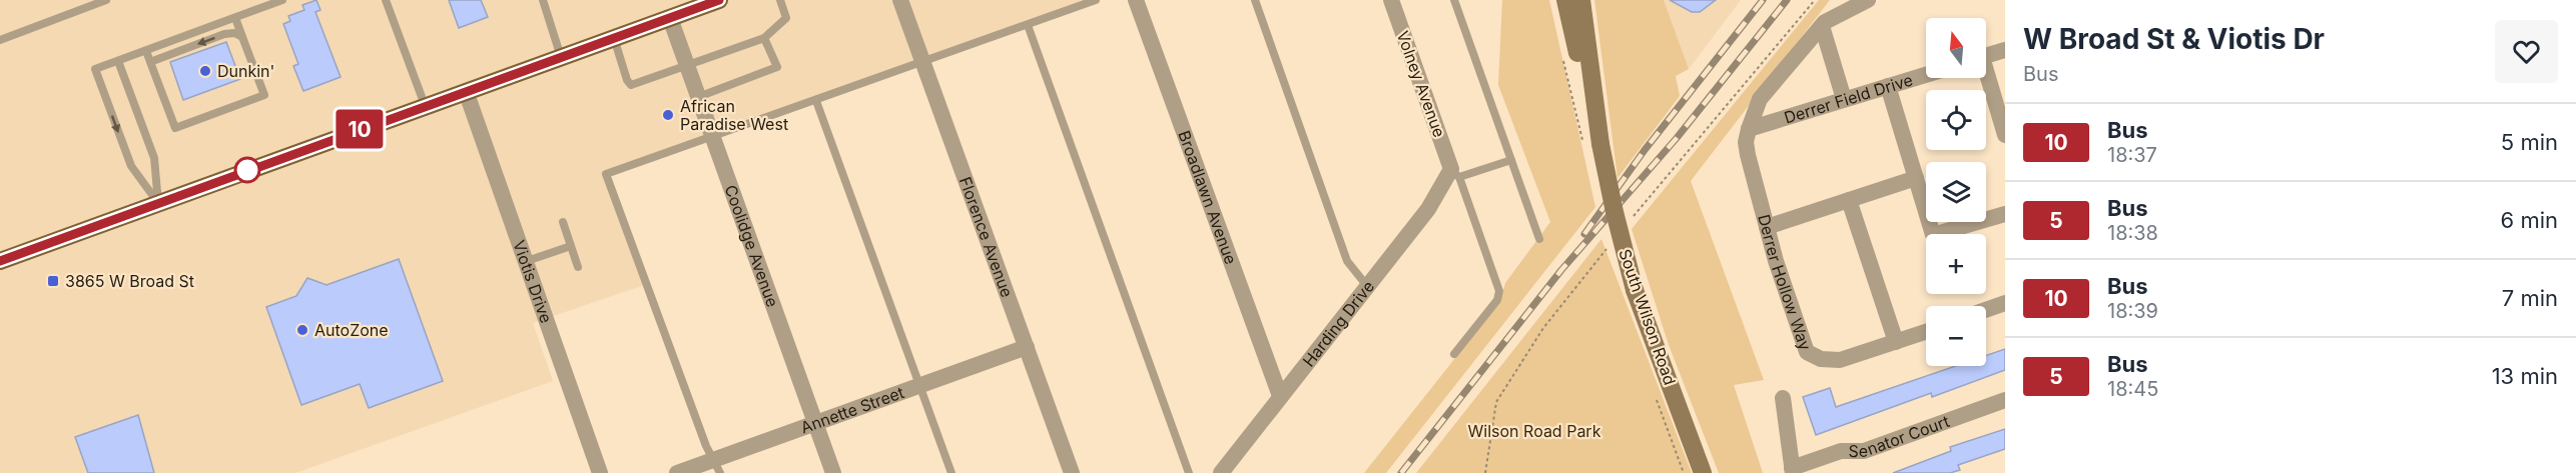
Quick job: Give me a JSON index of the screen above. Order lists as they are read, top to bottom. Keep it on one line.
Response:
{"streets":{"main road":["South Wilson Road"],"street":["Volney Avenue","Derrer Field Drive","Broadlawn Avenue","Florence Avenue","Coolidge Avenue","Derrer Hollow Way","Viotis Drive","Harding Drive","Annette Street","Senator Court"]},"crossings":[["Volney Avenue","Harding Drive"],["Derrer Field Drive","Derrer Hollow Way"],["Broadlawn Avenue","Harding Drive"],["Florence Avenue","Annette Street"],["Coolidge Avenue","Annette Street"]],"parks":["Wilson Road Park"],"places":{"other":["Dunkin'","African Paradise West","AutoZone"],"transit":["3865 W Broad St"]},"lines":["bus line 10"],"north":"top","page":{"on_map":"10","heading":["W Broad St & Viotis Dr","Bus"],"map_buttons":["+","−"],"list":[{"mark":"10","name":"Bus","note":"18:37","value":"5 min"},{"mark":"5","name":"Bus","note":"18:38","value":"6 min"},{"mark":"10","name":"Bus","note":"18:39","value":"7 min"},{"mark":"5","name":"Bus","note":"18:45","value":"13 min"}]}}
